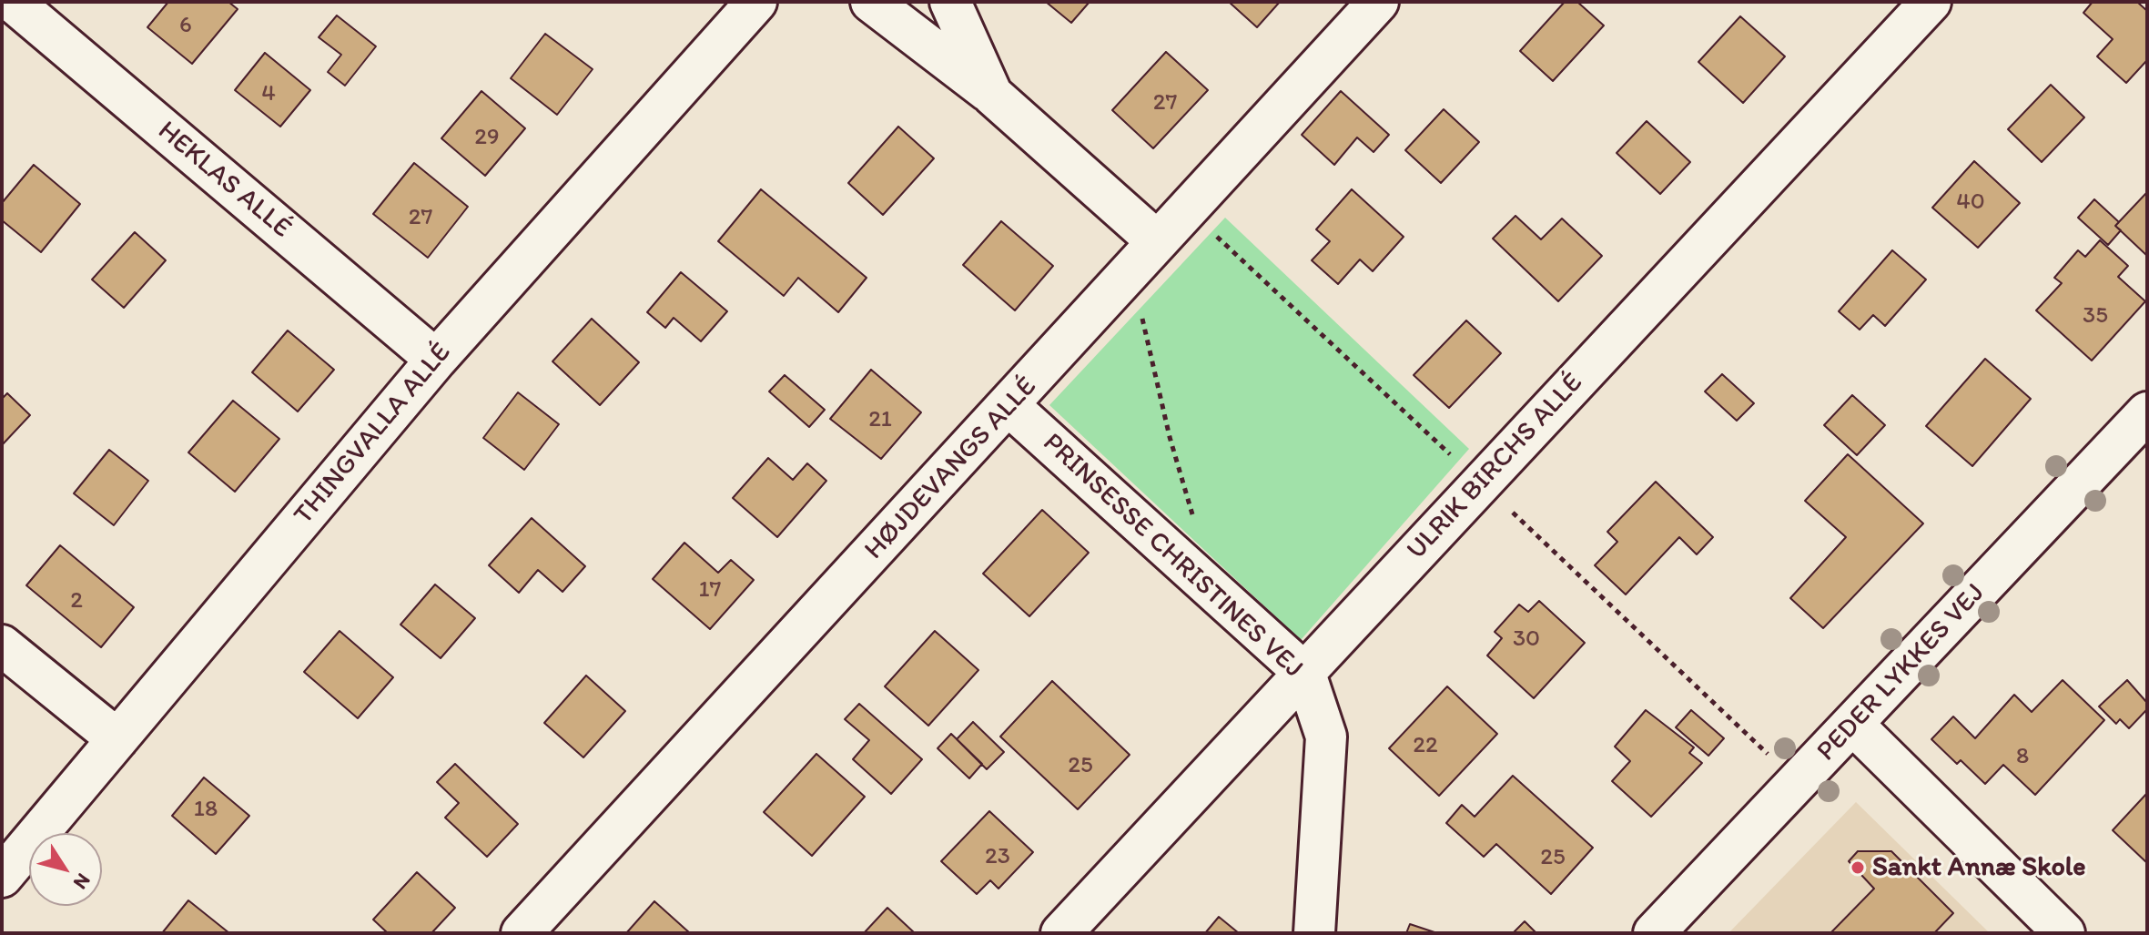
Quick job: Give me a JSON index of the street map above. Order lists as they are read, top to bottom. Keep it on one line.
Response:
{"streets":{"street":["HEKLAS ALLÉ","THINGVALLA ALLÉ","ULRIK BIRCHS ALLÉ","HØJDEVANGS ALLÉ","PRINSESSE CHRISTINES VEJ","PEDER LYKKES VEJ"]},"crossings":[["HEKLAS ALLÉ","THINGVALLA ALLÉ"],["ULRIK BIRCHS ALLÉ","PRINSESSE CHRISTINES VEJ"],["HØJDEVANGS ALLÉ","PRINSESSE CHRISTINES VEJ"]],"places":["Sankt Annæ Skole"],"house_numbers":["6","4","27","29","40","27","35","21","17","2","30","22","8","25","18","23","25"],"north":"bottom right"}
